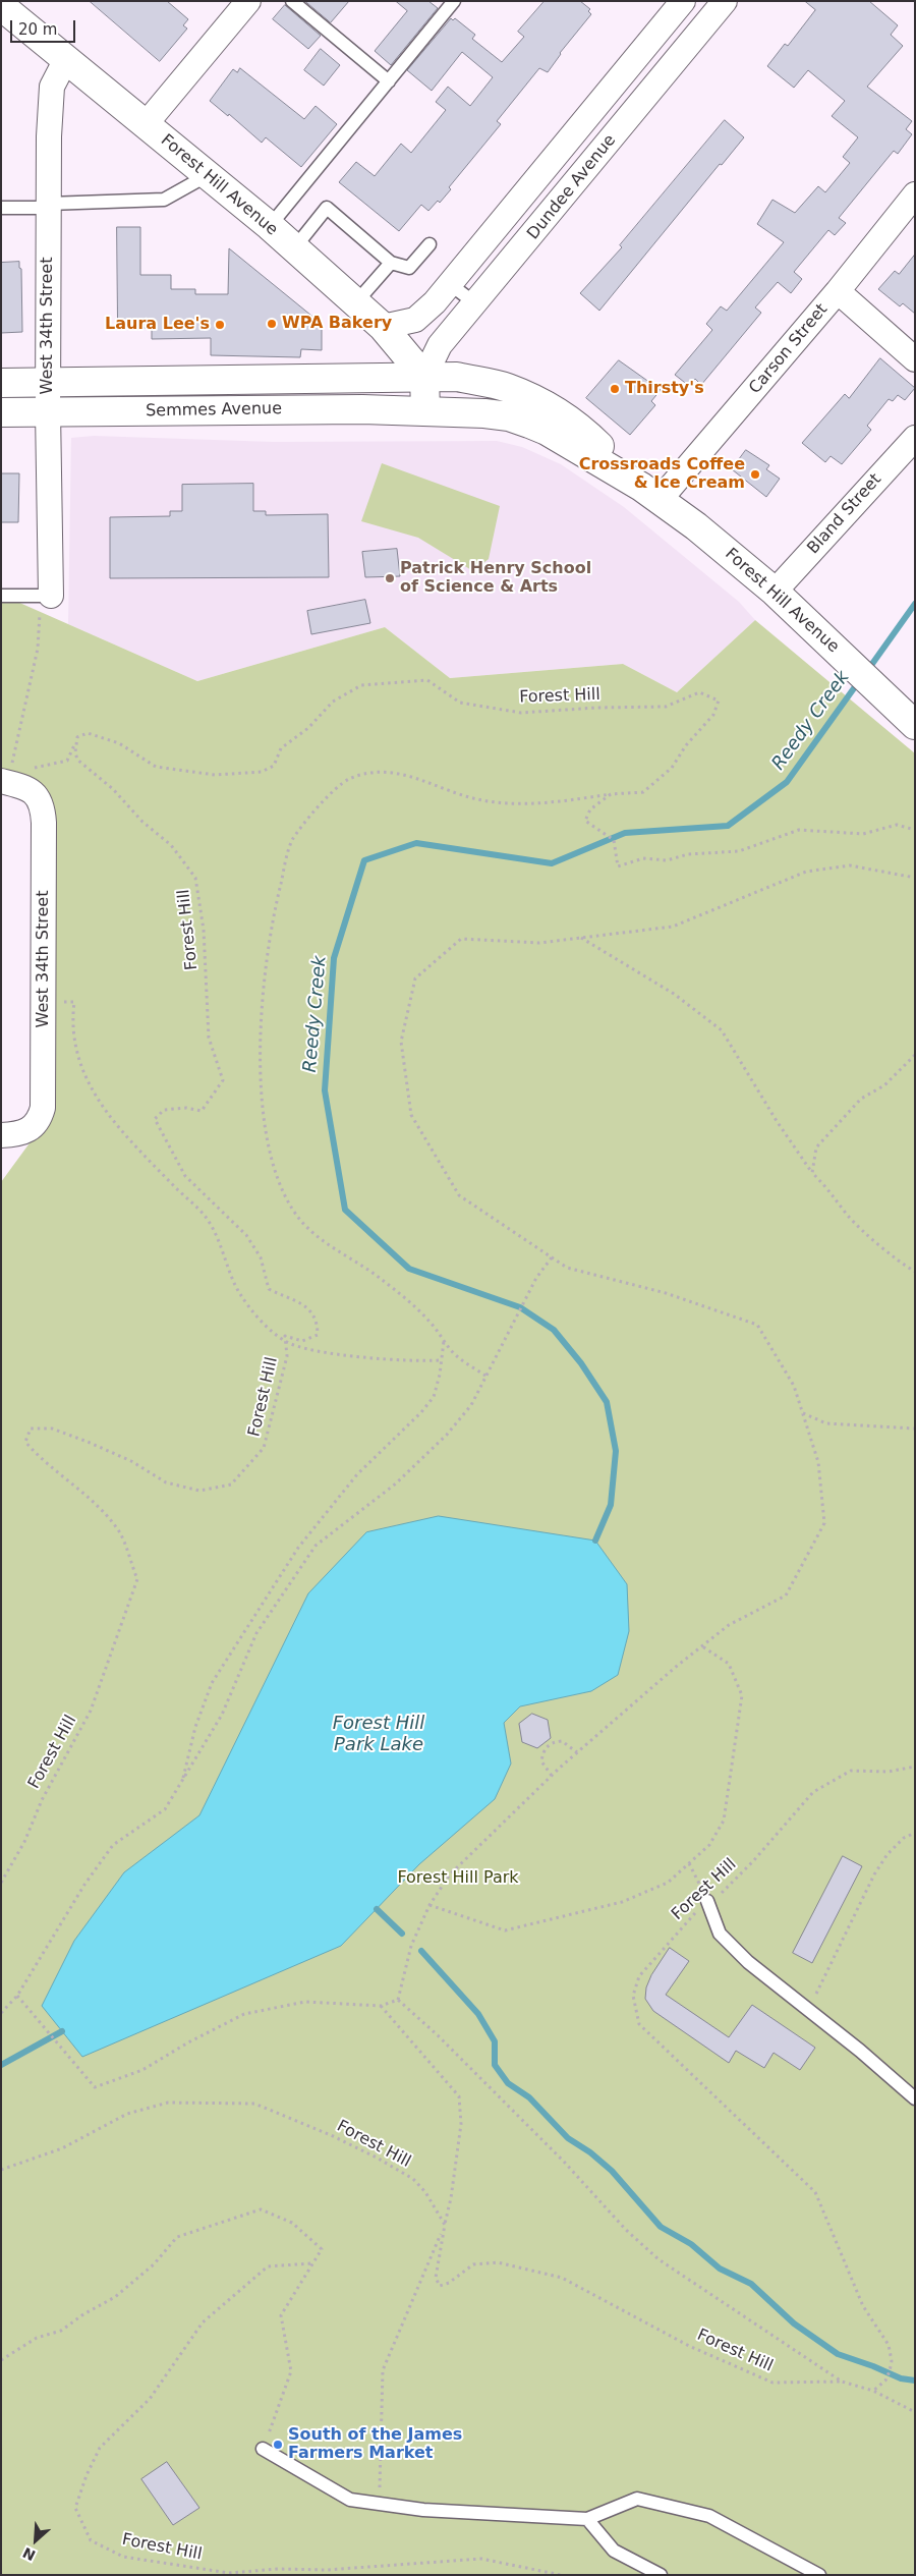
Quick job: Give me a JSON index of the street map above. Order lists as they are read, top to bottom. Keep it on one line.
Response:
{"streets":{"main road":["Forest Hill Avenue","Semmes Avenue"],"street":["Dundee Avenue","West 34th Street","Carson Street","Bland Street"],"path":["Forest Hill"]},"crossings":[["Forest Hill Avenue","Dundee Avenue"],["Forest Hill Avenue","West 34th Street"],["Forest Hill Avenue","Carson Street"],["Forest Hill Avenue","Semmes Avenue"],["Forest Hill Avenue","Bland Street"],["Dundee Avenue","Semmes Avenue"],["West 34th Street","Semmes Avenue"]],"water":["Reedy Creek","Forest Hill Park Lake"],"parks":["Forest Hill Park"],"places":["WPA Bakery","Laura Lee's","Thirsty's","Crossroads Coffee & Ice Cream","Patrick Henry School of Science & Arts","South of the James Farmers Market"],"scale_bar":"20 m","north":"bottom left"}
